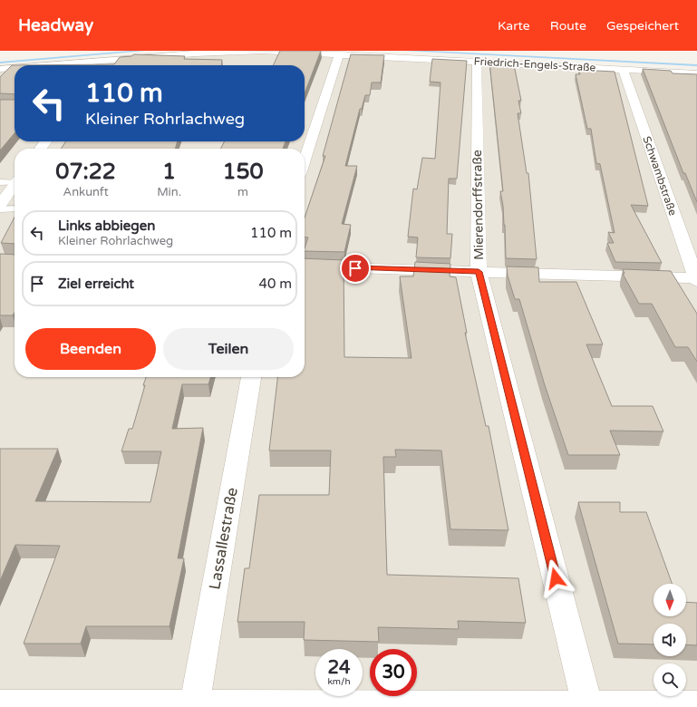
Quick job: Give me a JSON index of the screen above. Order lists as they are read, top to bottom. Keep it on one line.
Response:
{"streets":{"street":["Friedrich-Engels-Straße","Schwambstraße","Mierendorffstraße","Lassallestraße"]},"crossings":[["Friedrich-Engels-Straße","Schwambstraße"],["Friedrich-Engels-Straße","Mierendorffstraße"]],"north":"bottom","page":{"header":"Headway","nav":["Karte","Route","Gespeichert"],"turn":["110 m","Kleiner Rohrlachweg"],"eta":["07:22","Ankunft","1","Min.","150","m"],"list":[{"name":"Links abbiegen","note":"Kleiner Rohrlachweg","value":"110 m"},{"name":"Ziel erreicht","value":"40 m"}],"buttons":["Beenden","Teilen"],"speed":"24 km/h","limit":"30"}}
